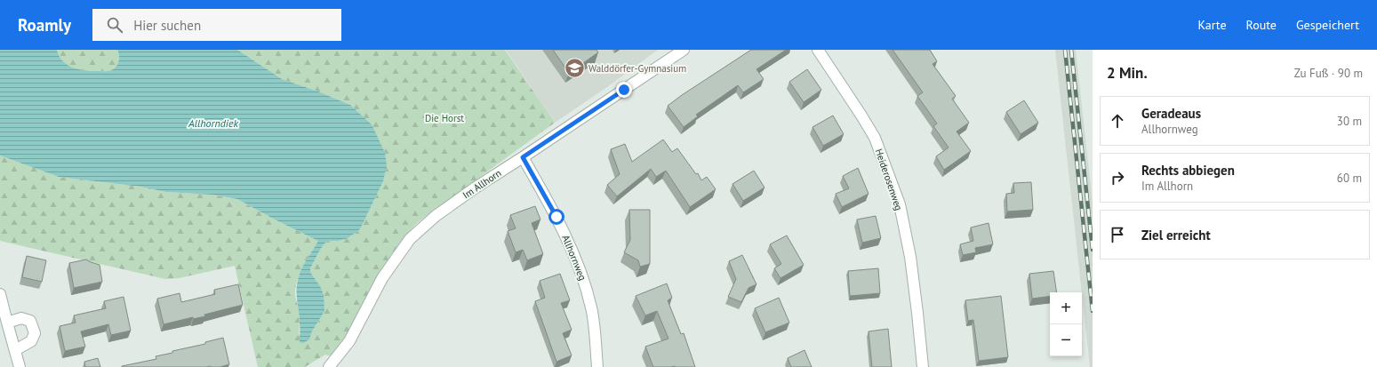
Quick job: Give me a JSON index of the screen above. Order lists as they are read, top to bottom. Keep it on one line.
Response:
{"streets":{"street":["Heiderosenweg","Im Allhorn","Allhornweg"]},"crossings":[["Im Allhorn","Allhornweg"]],"water":["Allhorndiek"],"parks":["Die Horst"],"places":{"school or university":["Walddörfer-Gymnasium"]},"page":{"header":"Roamly","search":"Hier suchen","nav":["Karte","Route","Gespeichert"],"heading":["2 Min.","Zu Fuß · 90 m"],"list":[["Geradeaus","Allhornweg","30 m"],["Rechts abbiegen","Im Allhorn","60 m"],"Ziel erreicht"],"map_buttons":["+","−"]}}
